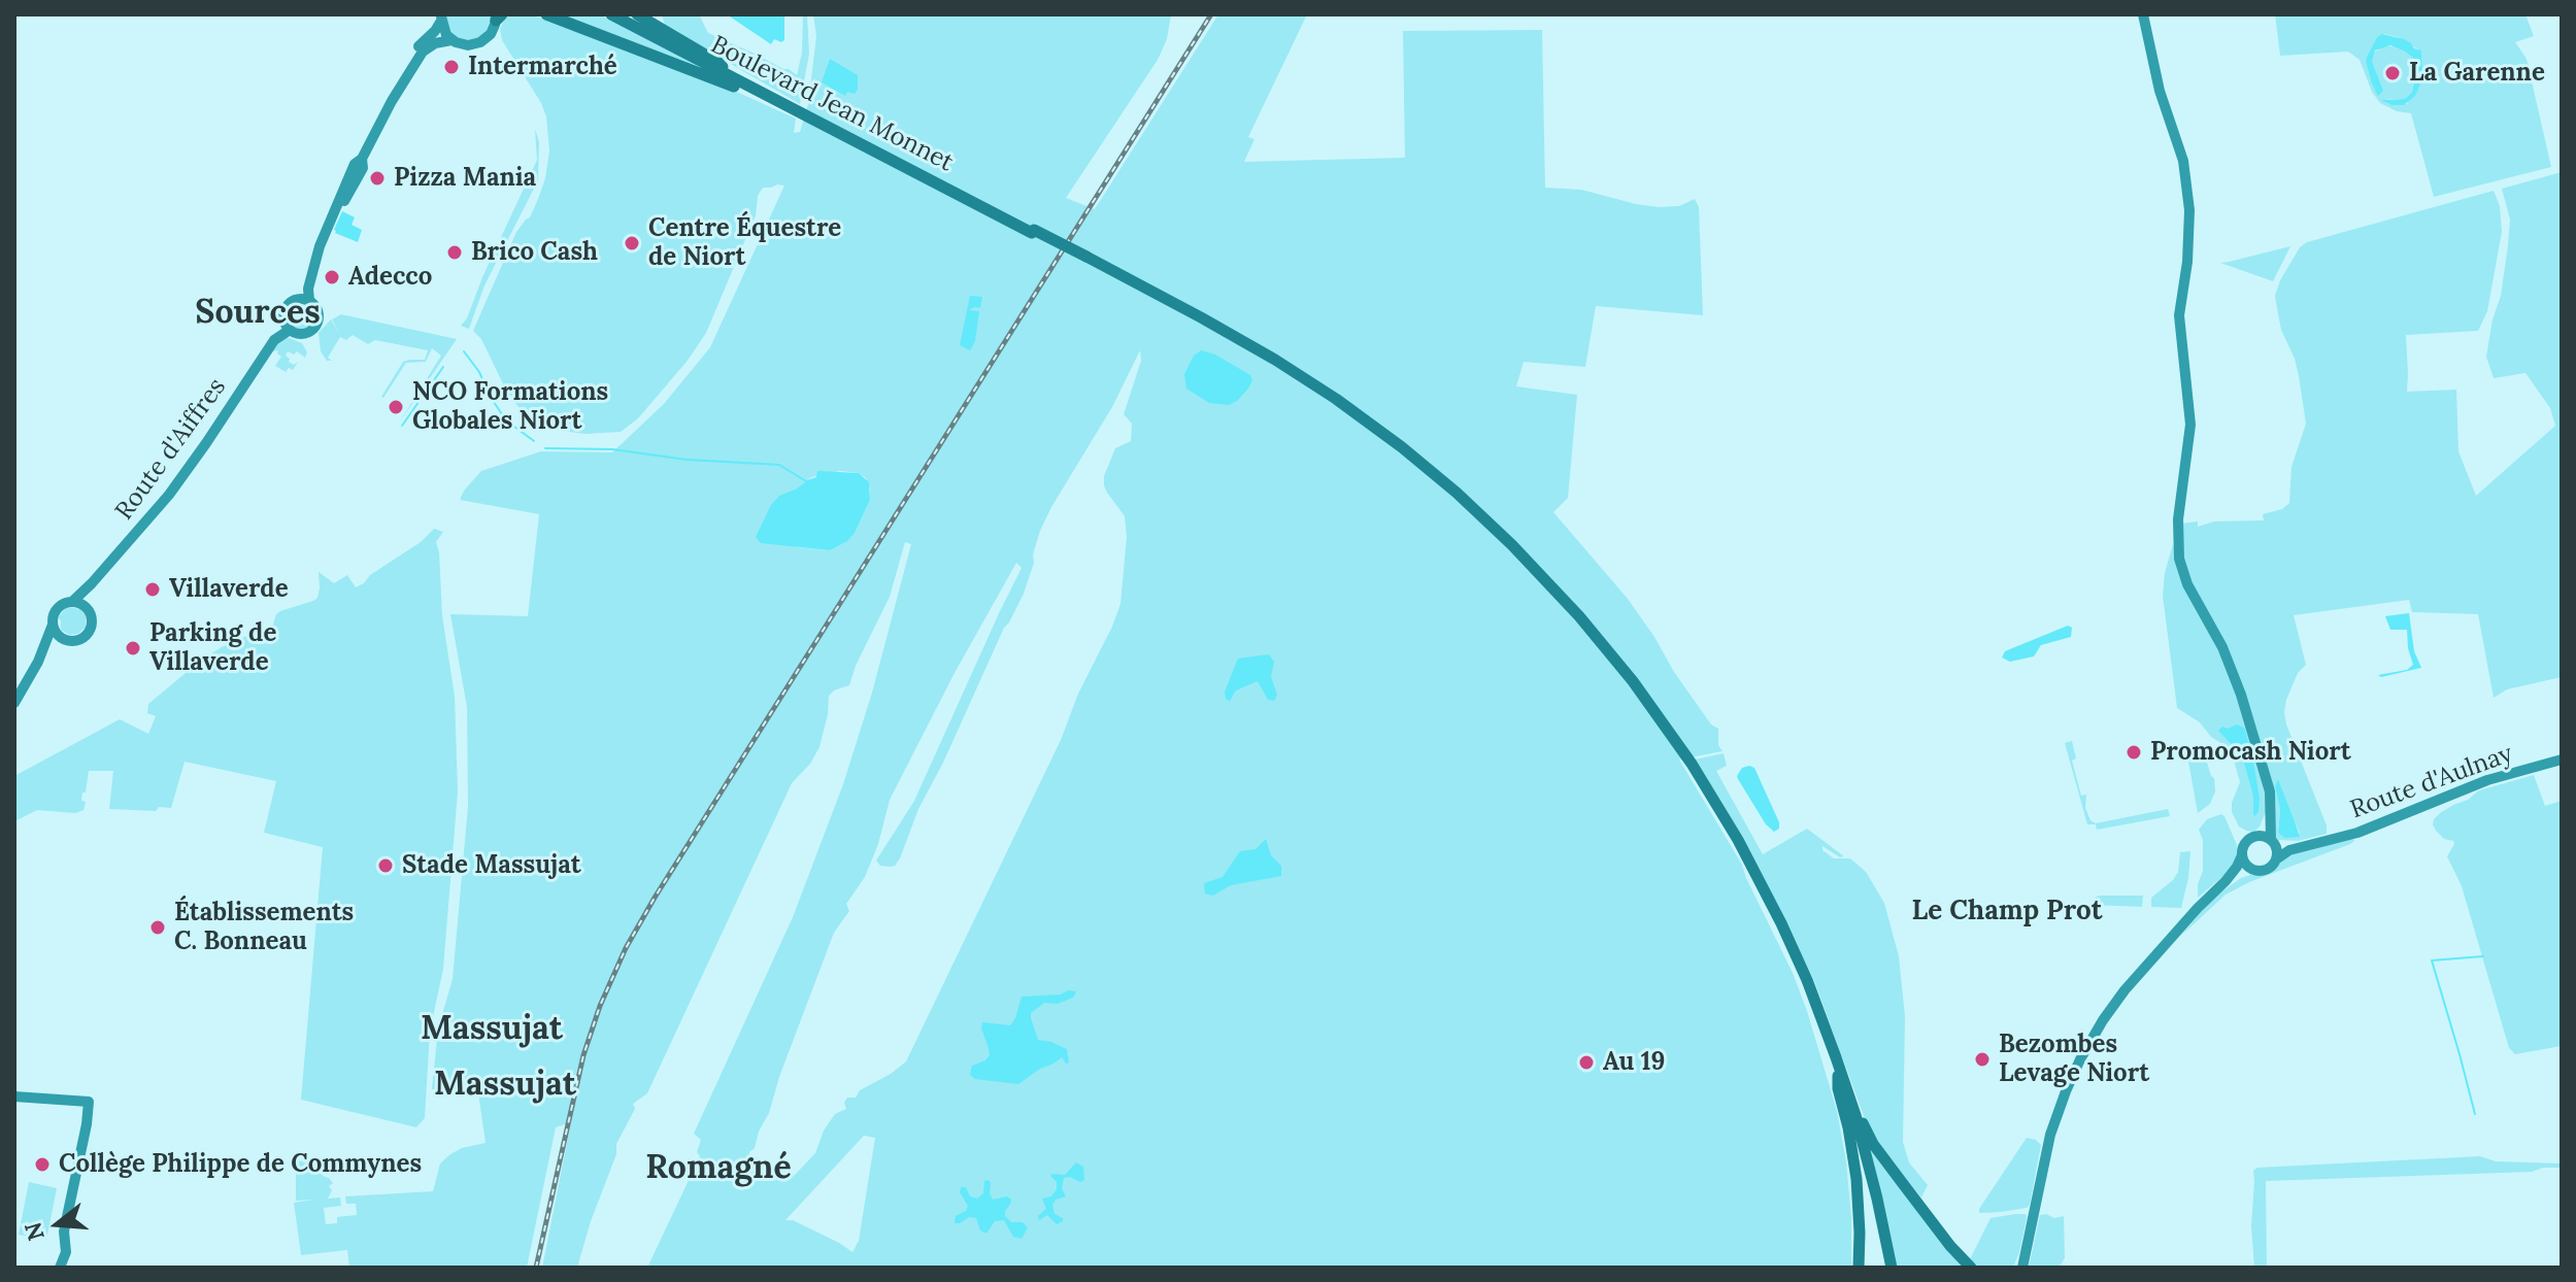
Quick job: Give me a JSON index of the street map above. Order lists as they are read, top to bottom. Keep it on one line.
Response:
{"streets":{"main road":["Boulevard Jean Monnet"],"street":["Route d'Aiffres","Route d'Aulnay"]},"districts":["Sources","Le Champ Prot","Massujat","Massujat","Romagné"],"places":["Intermarché","La Garenne","Pizza Mania","Centre Équestre de Niort","Brico Cash","Adecco","NCO Formations Globales Niort","Villaverde","Parking de Villaverde","Promocash Niort","Stade Massujat","Établissements C. Bonneau","Bezombes Levage Niort","Au 19","Collège Philippe de Commynes"],"north":"left"}
